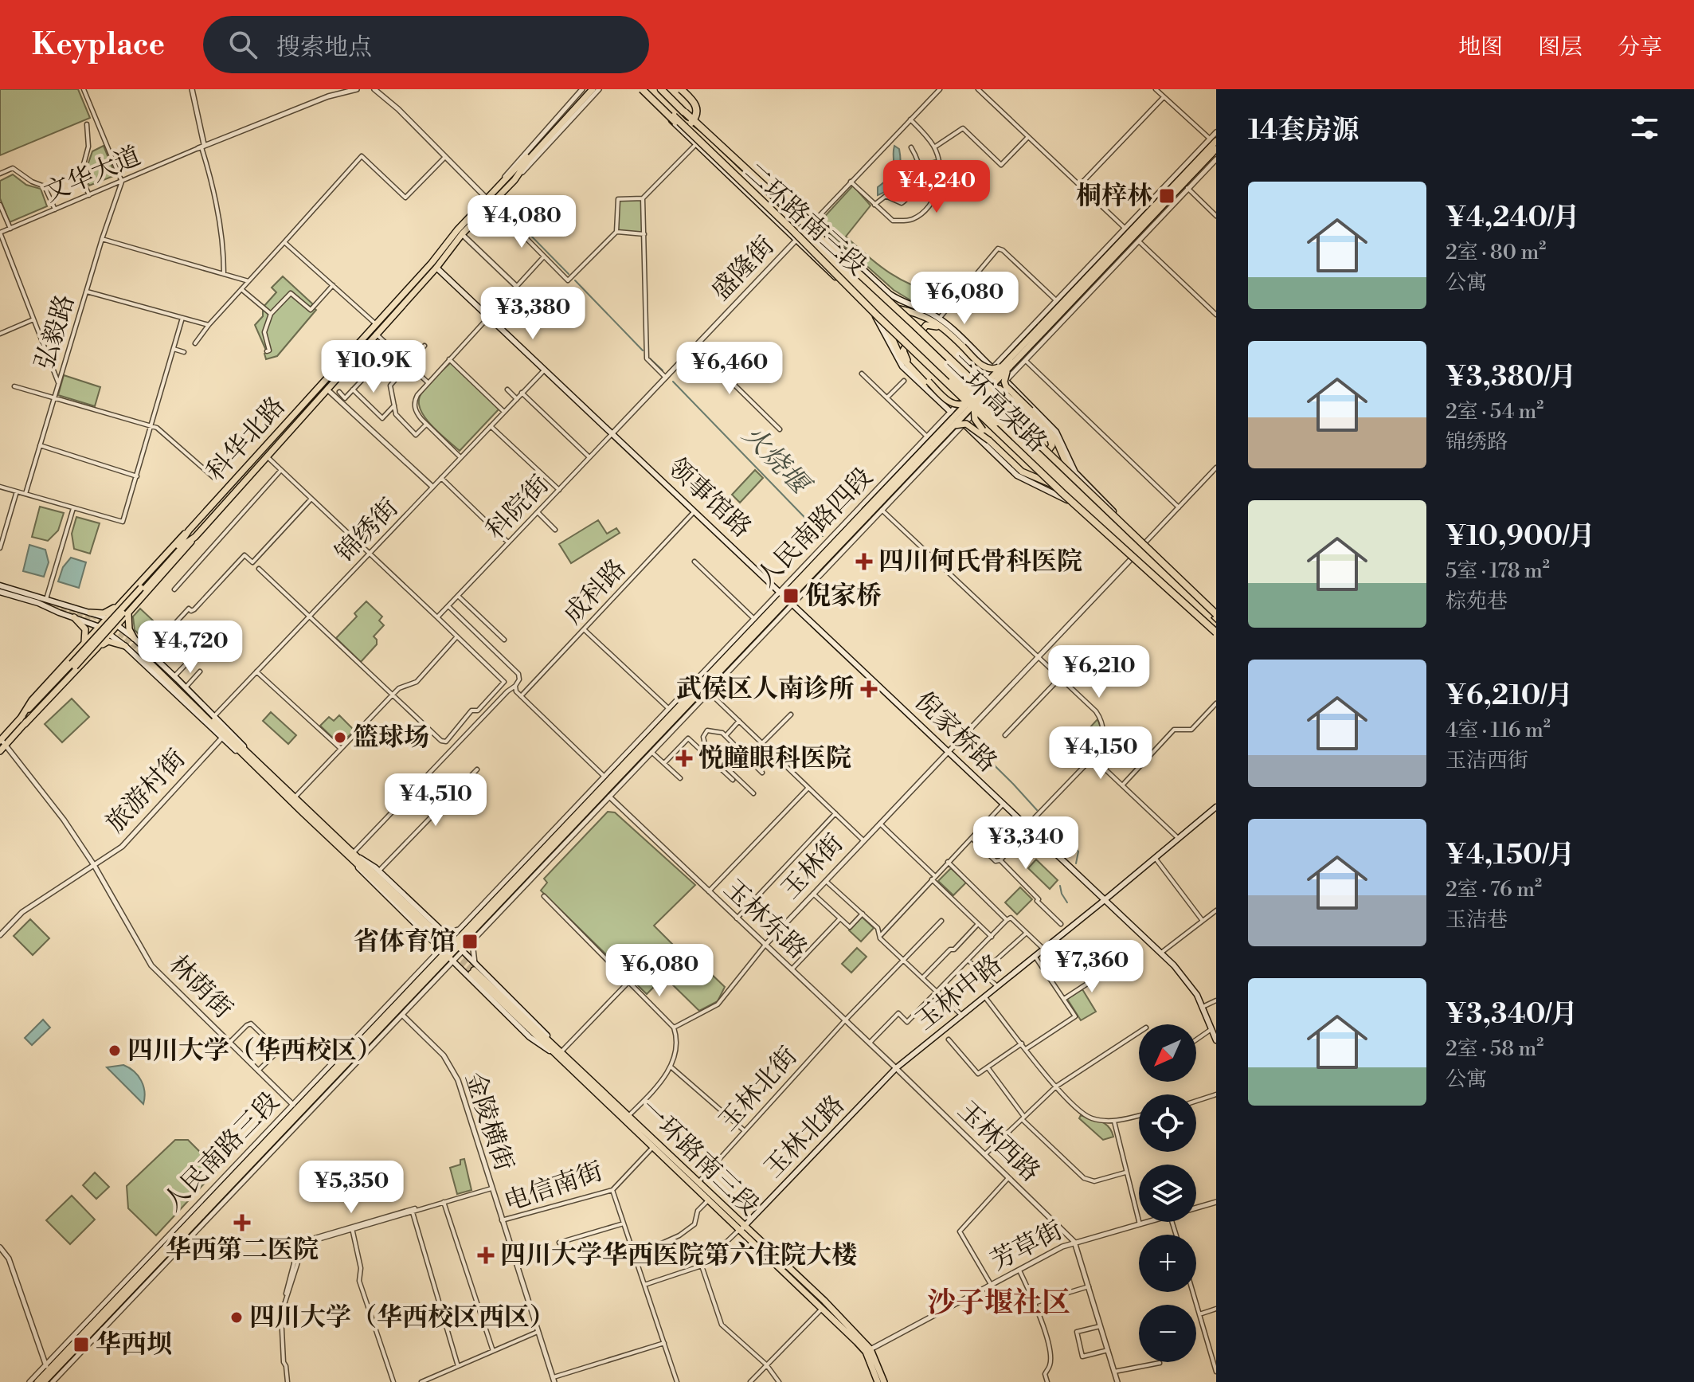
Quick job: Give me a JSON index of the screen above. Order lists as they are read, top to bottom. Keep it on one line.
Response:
{"streets":{"highway":["二环高架路"],"main road":["二环路南三段","科华北路","领事馆路","人民南路四段","倪家桥路","玉林中路","玉林北路","人民南路三段","一环路南三段"],"street":["文华大道","盛隆街","弘毅路","科院街","锦绣街","成科路","旅游村街","玉林街","玉林东路","林荫街","玉林北街","金陵横街","玉林西路","电信南街","芳草街"]},"crossings":[["文华大道","弘毅路"],["二环路南三段","盛隆街"],["二环路南三段","二环高架路"],["二环路南三段","人民南路四段"],["二环路南三段","玉林街"],["盛隆街","领事馆路"],["盛隆街","科院街"],["科华北路","领事馆路"],["领事馆路","科院街"],["领事馆路","人民南路四段"],["领事馆路","锦绣街"],["领事馆路","成科路"],["领事馆路","倪家桥路"],["人民南路四段","倪家桥路"],["人民南路四段","玉林东路"],["人民南路四段","人民南路三段"],["倪家桥路","玉林街"],["倪家桥路","玉林中路"],["旅游村街","林荫街"],["玉林街","玉林东路"],["玉林东路","玉林中路"],["玉林东路","玉林北街"],["玉林东路","玉林北路"],["玉林东路","玉林西路"],["林荫街","人民南路三段"],["玉林中路","玉林北路"],["玉林中路","玉林西路"],["玉林北街","一环路南三段"],["金陵横街","人民南路三段"],["金陵横街","电信南街"],["玉林北路","玉林西路"],["玉林北路","一环路南三段"],["玉林西路","芳草街"],["一环路南三段","电信南街"],["一环路南三段","芳草街"]],"districts":["沙子堰社区"],"water":["火烧堰"],"places":{"transit":["桐梓林","倪家桥","省体育馆","华西坝"],"health":["四川何氏骨科医院","武侯区人南诊所","悦瞳眼科医院","华西第二医院","四川大学华西医院第六住院大楼"],"other":["篮球场","四川大学（华西校区）","四川大学（华西校区西区）"]},"north":"bottom left","page":{"header":"Keyplace","search":"搜索地点","nav":["地图","图层","分享"],"heading":"14套房源","price":["¥4,240","¥4,080","¥6,080","¥3,380","¥10.9K","¥6,460","¥4,720","¥6,210","¥4,150","¥4,510","¥3,340","¥7,360","¥6,080","¥5,350"],"list":[{"name":"¥4,240/月","note":"2室 · 80 m² · 公寓"},{"name":"¥3,380/月","note":"2室 · 54 m² · 锦绣路"},{"name":"¥10,900/月","note":"5室 · 178 m² · 棕苑巷"},{"name":"¥6,210/月","note":"4室 · 116 m² · 玉洁西街"},{"name":"¥4,150/月","note":"2室 · 76 m² · 玉洁巷"},{"name":"¥3,340/月","note":"2室 · 58 m² · 公寓"}],"map_buttons":["+","−"]}}
